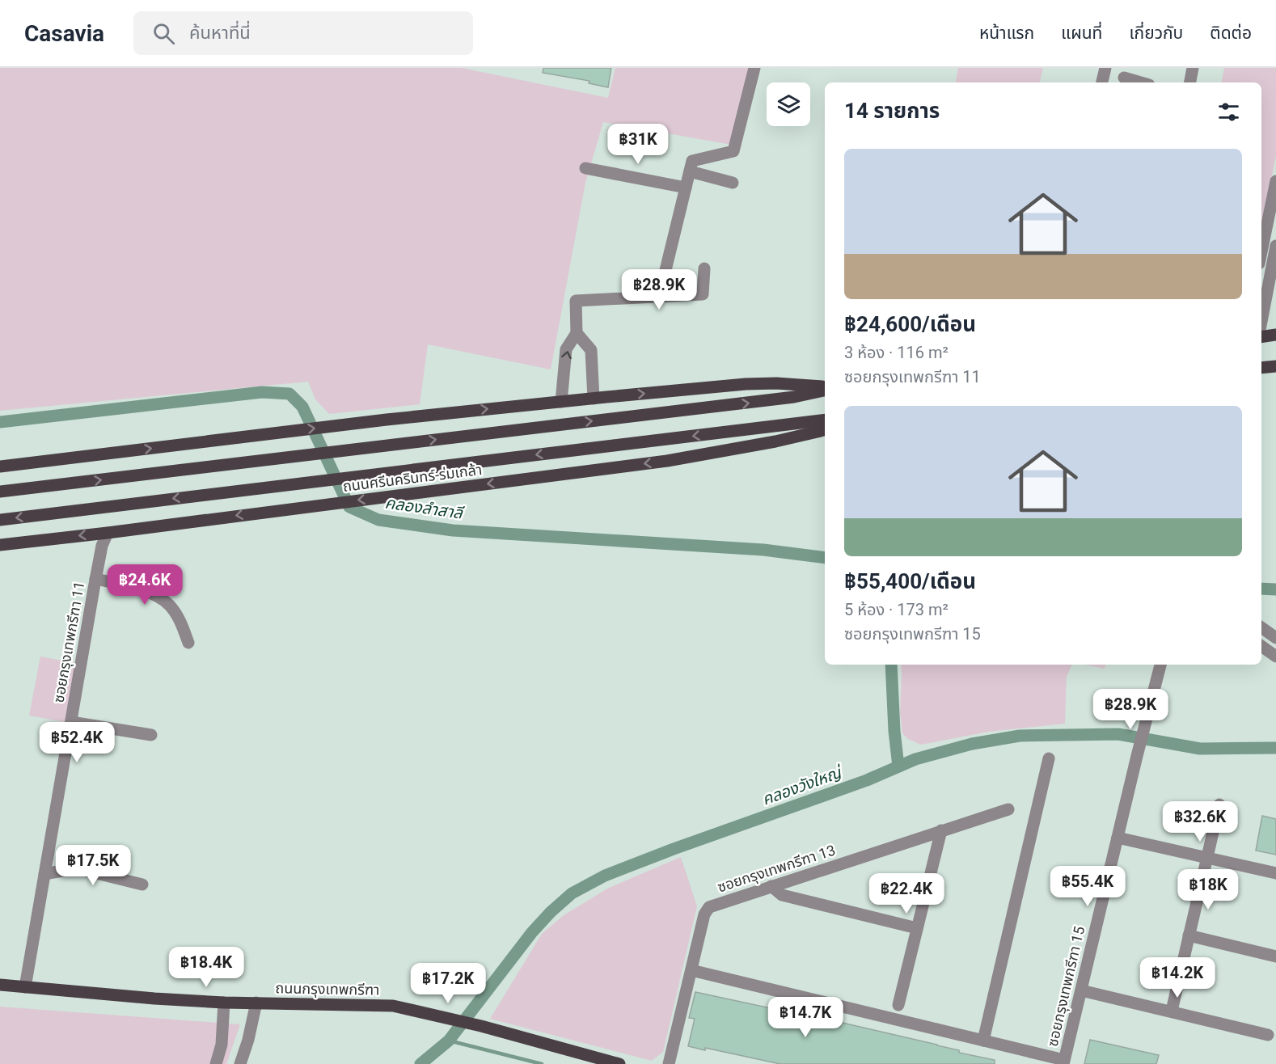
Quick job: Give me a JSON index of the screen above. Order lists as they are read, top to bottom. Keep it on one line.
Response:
{"streets":{"main road":["ถนนศรีนครินทร์-ร่มเกล้า","ถนนกรุงเทพกรีฑา"],"street":["ซอยกรุงเทพกรีฑา 11","ซอยกรุงเทพกรีฑา 13","ซอยกรุงเทพกรีฑา 15"]},"crossings":[["ถนนศรีนครินทร์-ร่มเกล้า","ซอยกรุงเทพกรีฑา 11"],["ซอยกรุงเทพกรีฑา 11","ถนนกรุงเทพกรีฑา"]],"water":["คลองลำสาลี","คลองวังใหญ่"],"page":{"header":"Casavia","search":"ค้นหาที่นี่","nav":["หน้าแรก","แผนที่","เกี่ยวกับ","ติดต่อ"],"heading":"14 รายการ","price":["฿31K","฿28.9K","฿24.6K","฿28.9K","฿52.4K","฿32.6K","฿17.5K","฿55.4K","฿18K","฿22.4K","฿18.4K","฿14.2K","฿17.2K","฿14.7K"],"list":[{"name":"฿24,600/เดือน","note":"3 ห้อง · 116 m² · ซอยกรุงเทพกรีฑา 11"},{"name":"฿55,400/เดือน","note":"5 ห้อง · 173 m² · ซอยกรุงเทพกรีฑา 15"}]}}
